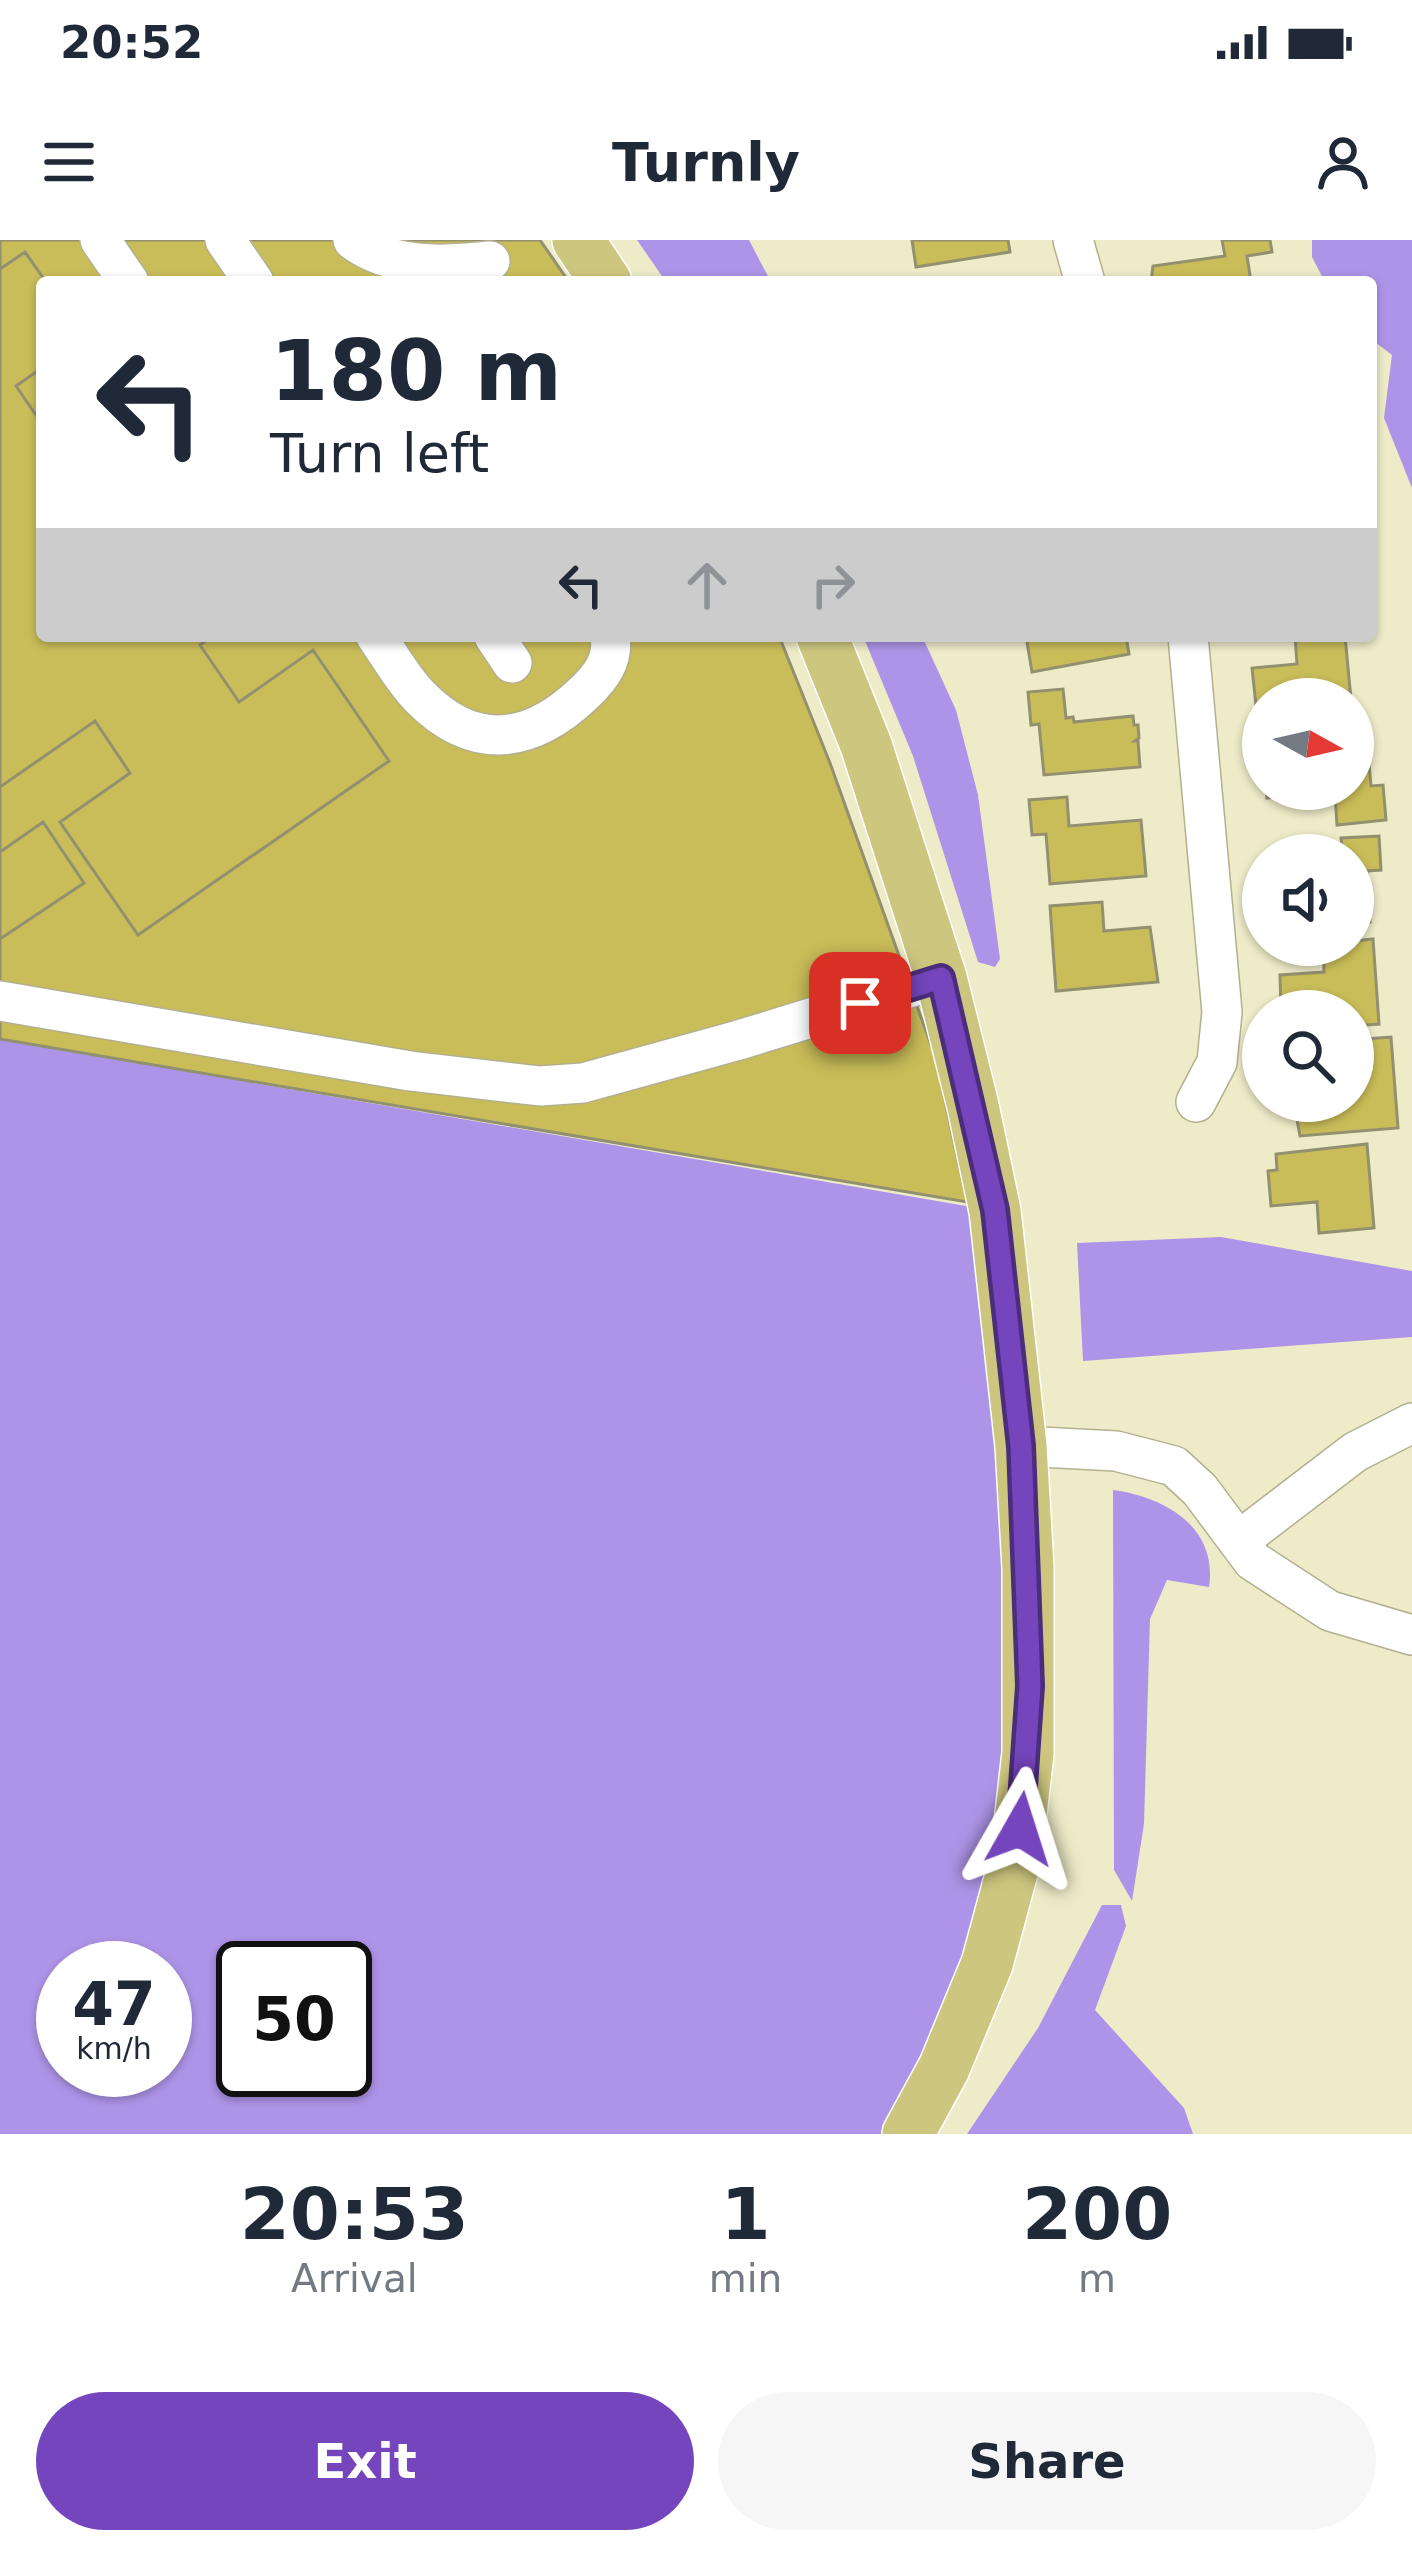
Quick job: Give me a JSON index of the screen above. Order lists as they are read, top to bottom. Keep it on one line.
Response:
{"north":"right","page":{"status":"20:52","header":"Turnly","turn":["180 m","Turn left"],"speed":"47 km/h","limit":"50","eta":["20:53","Arrival","1","min","200","m"],"buttons":["Exit","Share"]}}
